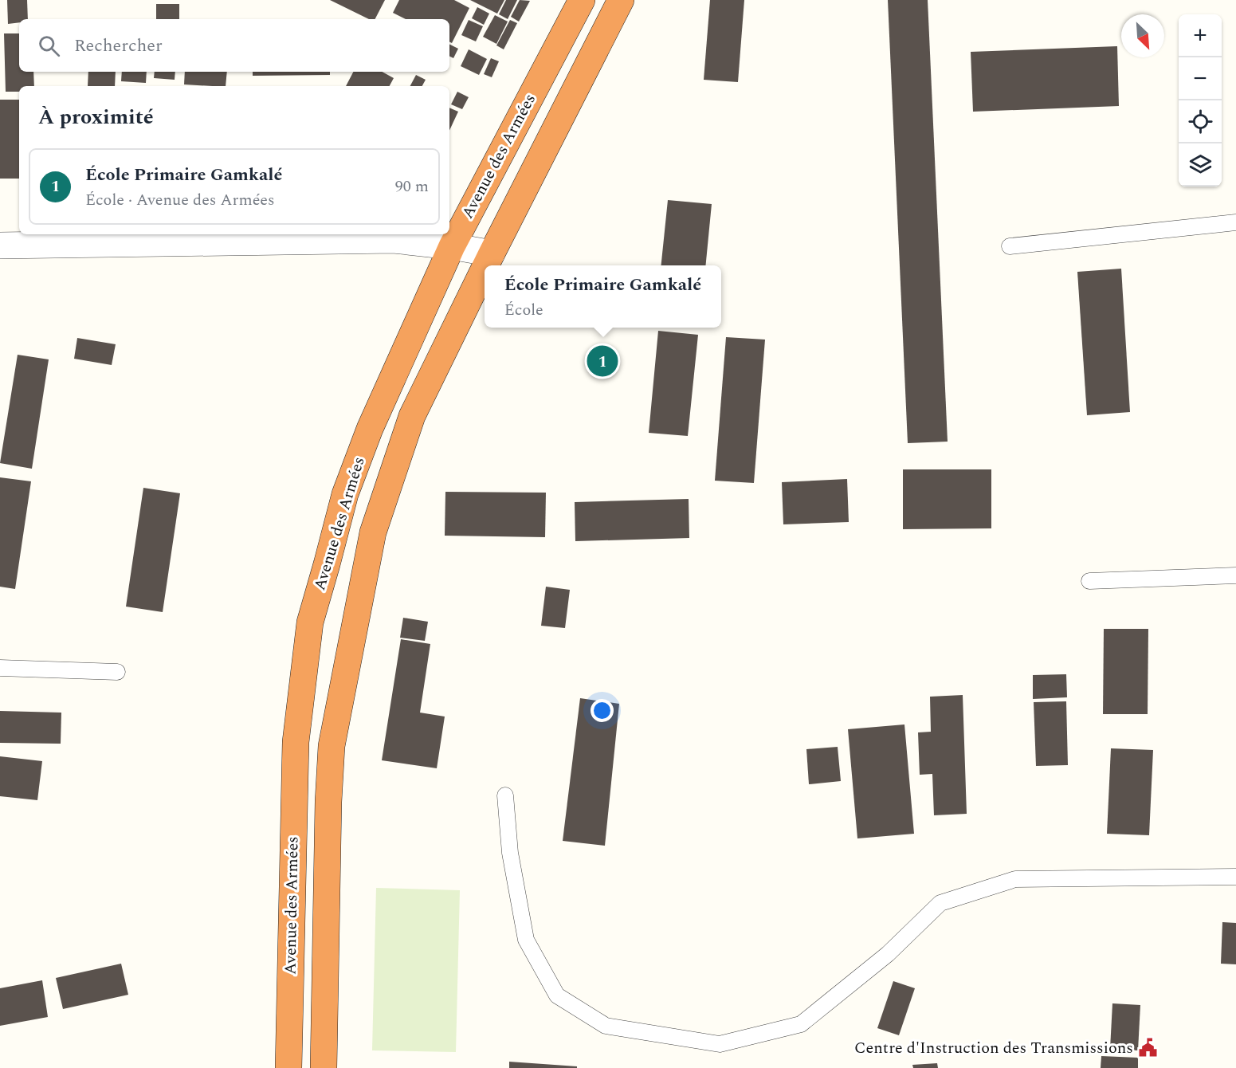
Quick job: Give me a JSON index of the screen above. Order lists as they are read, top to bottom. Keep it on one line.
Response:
{"streets":{"highway":["Avenue des Armées"]},"places":{"public building":["Centre d'Instruction des Transmissions"]},"north":"bottom right","page":{"map_buttons":["+","−"],"search":"Rechercher","heading":"À proximité","list":[{"mark":"1","name":"École Primaire Gamkalé","note":"École · Avenue des Armées","value":"90 m"}],"popup":["École Primaire Gamkalé","École"],"pins":"1"}}
